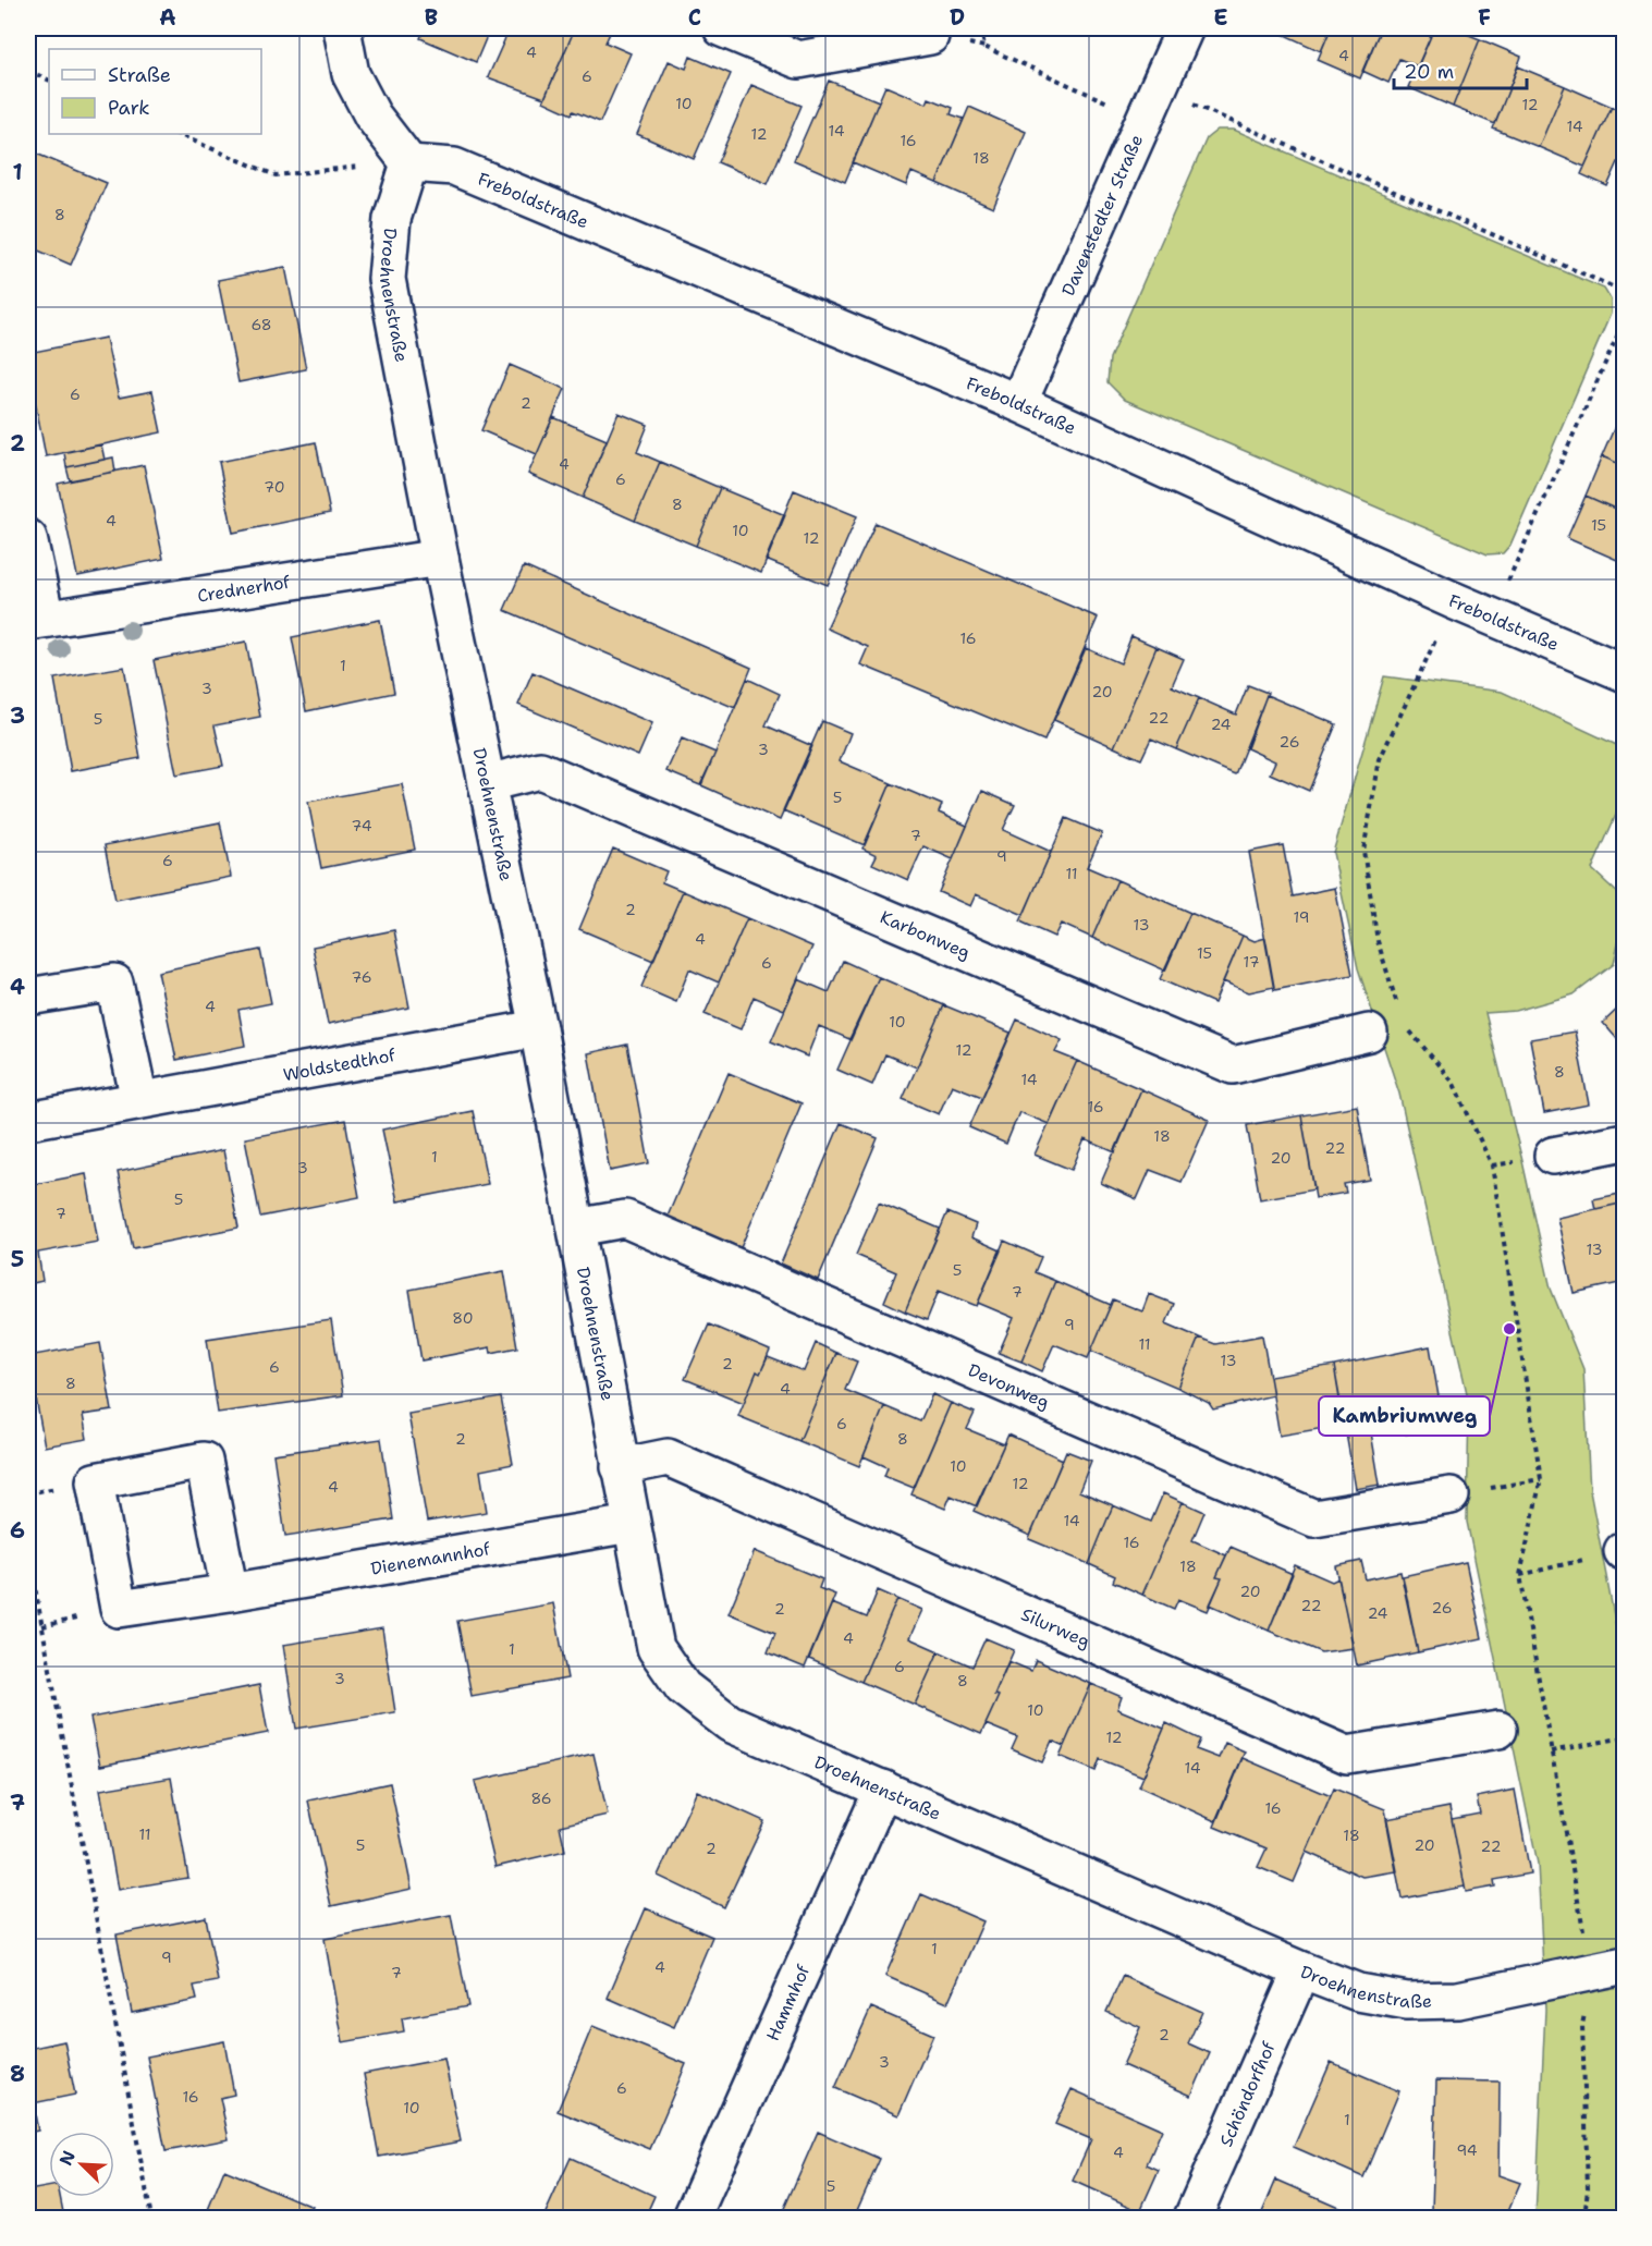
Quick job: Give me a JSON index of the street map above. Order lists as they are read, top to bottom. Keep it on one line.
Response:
{"streets":{"street":["Freboldstraße","Davenstedter Straße","Droehnenstraße","Crednerhof","Karbonweg","Woldstedthof","Devonweg","Dienemannhof","Silurweg","Hammhof","Schöndorfhof"]},"crossings":[["Freboldstraße","Davenstedter Straße"],["Freboldstraße","Droehnenstraße"],["Droehnenstraße","Crednerhof"],["Droehnenstraße","Karbonweg"],["Droehnenstraße","Woldstedthof"],["Droehnenstraße","Devonweg"],["Droehnenstraße","Dienemannhof"],["Droehnenstraße","Silurweg"],["Droehnenstraße","Hammhof"],["Droehnenstraße","Schöndorfhof"]],"places":["Kambriumweg"],"house_numbers":["4","4","6","10","12","14","14","12","16","18","8","68","6","2","4","6","70","8","4","15","10","12","16","1","3","20","22","5","24","26","3","5","74","7","9","6","11","2","19","13","4","15","17","6","76","4","10","12","8","14","16","18","22","1","20","3","5","7","13","5","7","80","9","11","13","2","6","8","4","6","2","8","10","12","4","14","16","18","20","22","26","2","24","4","1","6","3","8","10","12","14","86","16","11","18","5","20","22","2","1","9","4","7","2","3","6","16","10","1","94","4","5"],"legend":["Straße","Park"],"scale_bar":"20 m","north":"top left","grid":{"columns":["A","B","C","D","E","F"],"rows":["1","2","3","4","5","6","7","8"]}}
